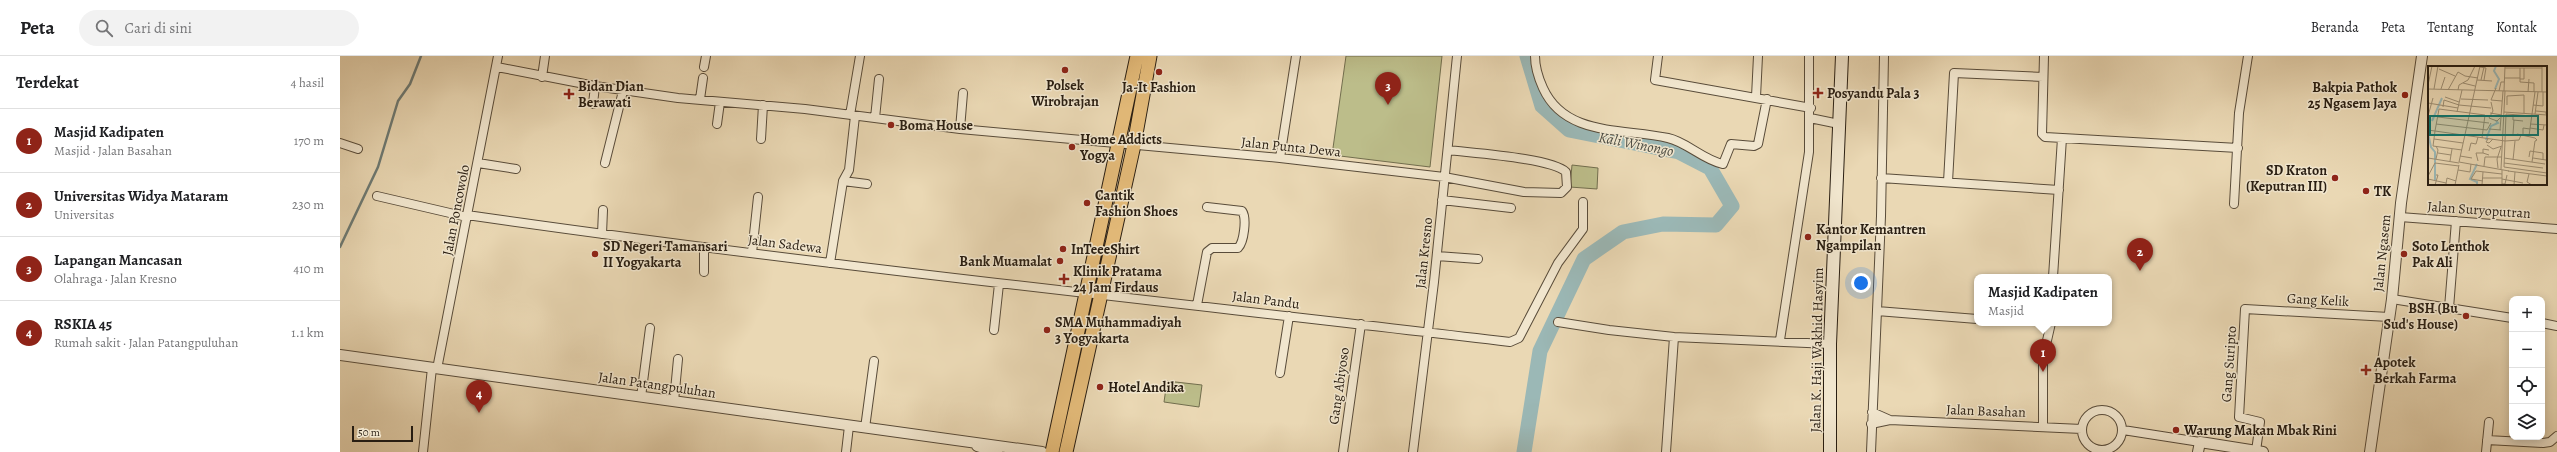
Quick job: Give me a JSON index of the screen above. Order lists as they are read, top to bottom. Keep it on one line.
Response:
{"streets":{"main road":["Jalan K. Haji Wakhid Hasyim"],"street":["Jalan Punta Dewa","Jalan Poncowolo","Jalan Suryoputran","Jalan Sadewa","Jalan Kresno","Jalan Ngasem","Jalan Pandu","Gang Kelik","Gang Suripto","Jalan Patangpuluhan","Gang Abiyoso","Jalan Basahan"]},"crossings":[["Jalan Punta Dewa","Jalan Poncowolo"],["Jalan Punta Dewa","Jalan Kresno"],["Jalan Poncowolo","Jalan Sadewa"],["Jalan Poncowolo","Jalan Patangpuluhan"],["Jalan Suryoputran","Jalan Ngasem"],["Jalan Sadewa","Jalan Pandu"],["Jalan Kresno","Jalan Pandu"],["Jalan Ngasem","Gang Kelik"],["Jalan Pandu","Gang Abiyoso"],["Gang Kelik","Gang Suripto"]],"water":["Kali Winongo"],"places":{"other":["Polsek Wirobrajan","Ja-It Fashion","Bakpia Pathok 25 Ngasem Jaya","Boma House","Home Addicts Yogya","SD Kraton (Keputran III)","TK","Cantik Fashion Shoes","Kantor Kemantren Ngampilan","InTeeeShirt","SD Negeri Tamansari II Yogyakarta","Soto Lenthok Pak Ali","Bank Muamalat","BSH (Bu Sud's House)","SMA Muhammadiyah 3 Yogyakarta","Hotel Andika","Warung Makan Mbak Rini"],"health":["Posyandu Pala 3","Bidan Dian Berawati","Klinik Pratama 24 Jam Firdaus","Apotek Berkah Farma"]},"scale_bar":"50 m","page":{"header":"Peta","search":"Cari di sini","nav":["Beranda","Peta","Tentang","Kontak"],"heading":["Terdekat","4 hasil"],"pins":["3","2","1","4"],"list":[{"mark":"1","name":"Masjid Kadipaten","note":"Masjid · Jalan Basahan","value":"170 m"},{"mark":"2","name":"Universitas Widya Mataram","note":"Universitas","value":"230 m"},{"mark":"3","name":"Lapangan Mancasan","note":"Olahraga · Jalan Kresno","value":"410 m"},{"mark":"4","name":"RSKIA 45","note":"Rumah sakit · Jalan Patangpuluhan","value":"1.1 km"}],"popup":["Masjid Kadipaten","Masjid"],"map_buttons":["+","−"],"scale":"50 m"}}
